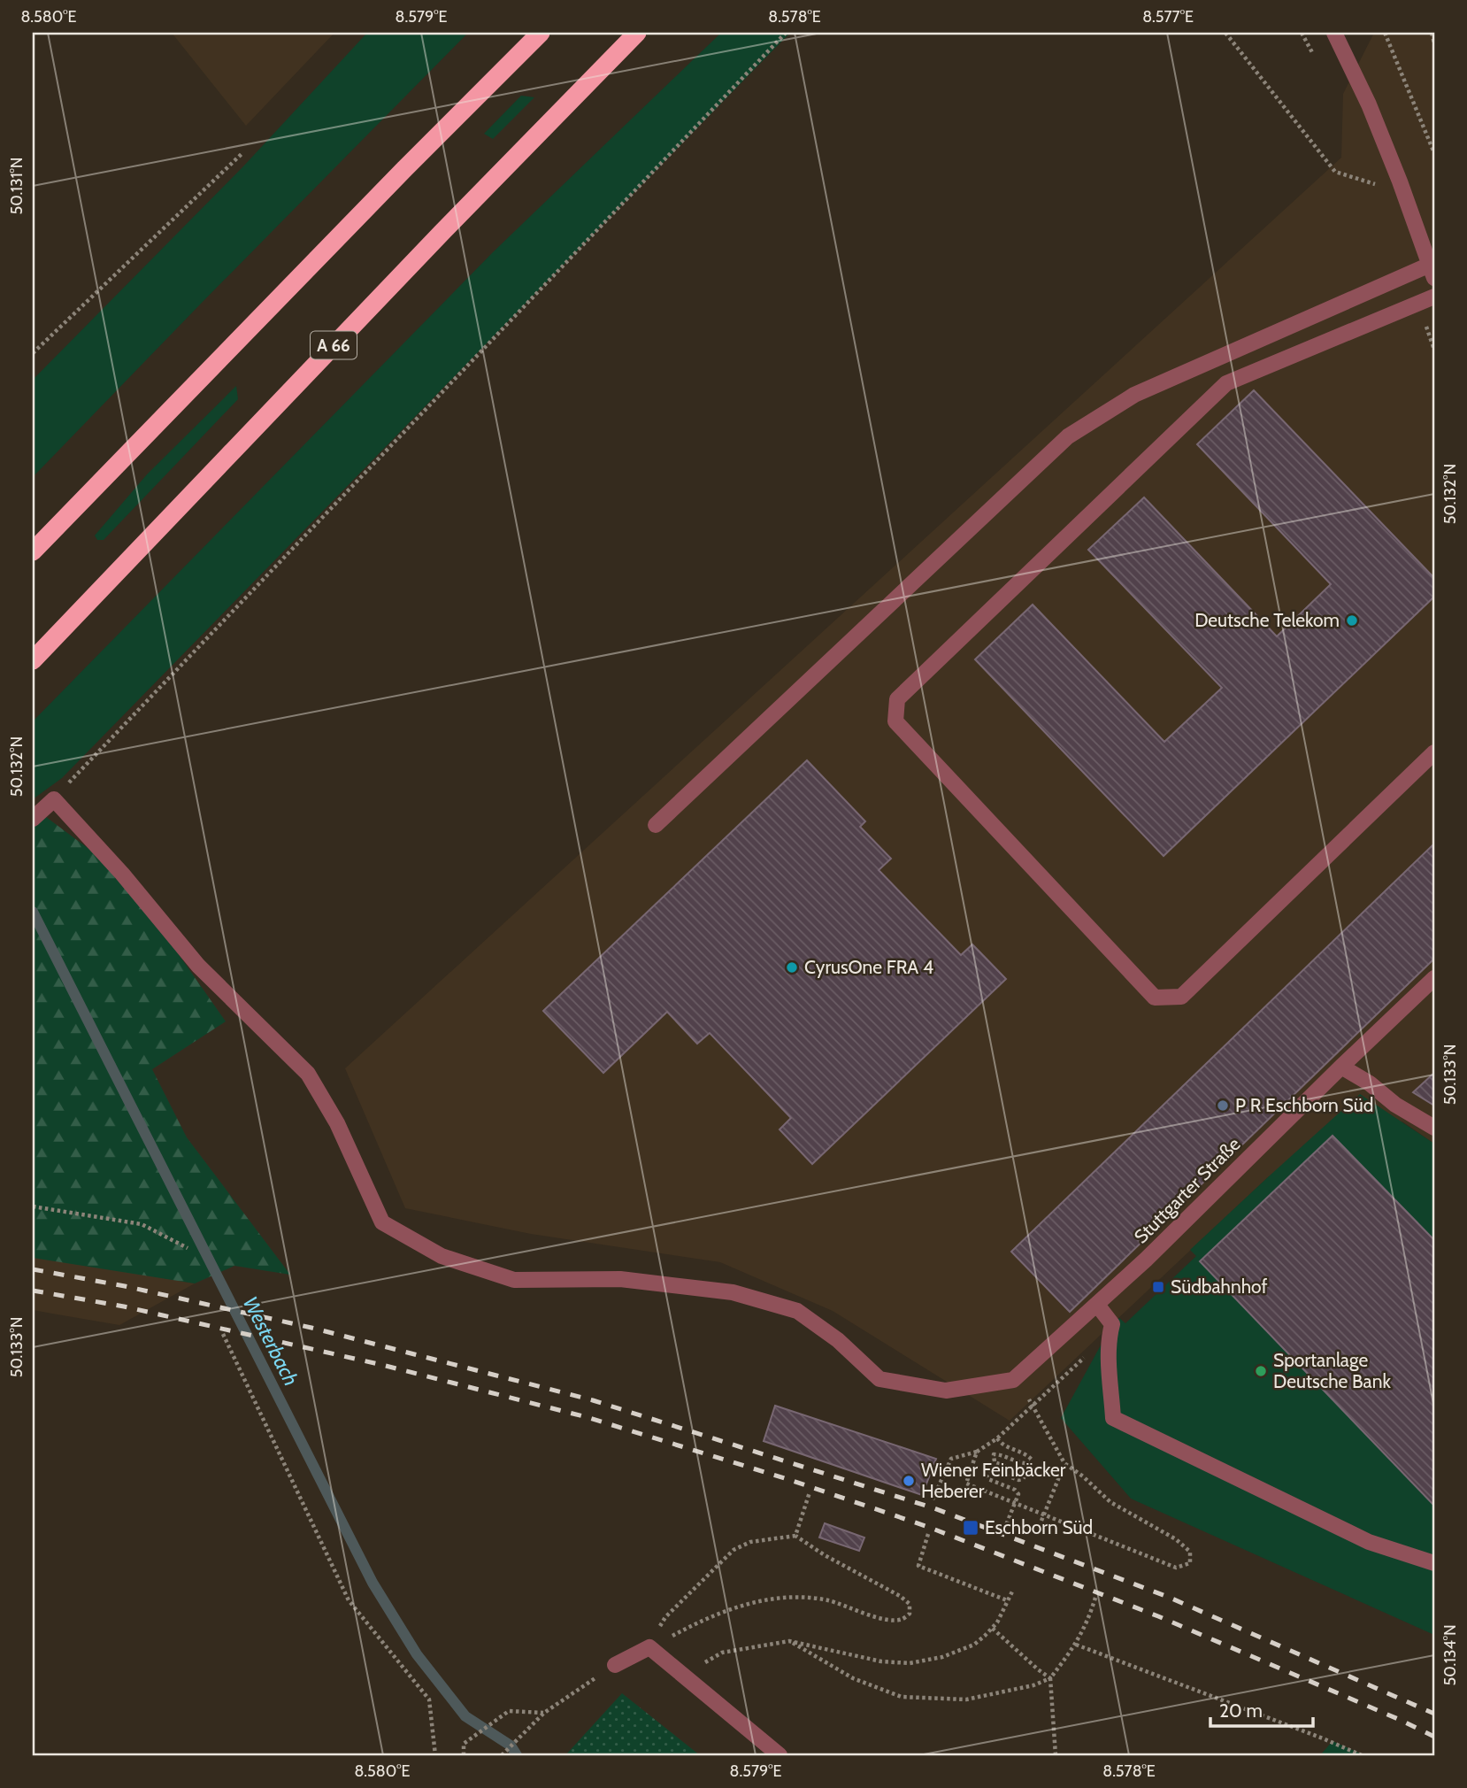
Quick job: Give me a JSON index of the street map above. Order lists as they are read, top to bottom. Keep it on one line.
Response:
{"streets":{"highway":["A 66"],"street":["Stuttgarter Straße"]},"water":["Westerbach"],"places":{"other":["Deutsche Telekom","CyrusOne FRA 4","P R Eschborn Süd","Sportanlage Deutsche Bank","Wiener Feinbäcker Heberer"],"transit":["Südbahnhof","Eschborn Süd"]},"scale_bar":"20 m","coordinates":["8.580°E","8.579°E","8.578°E","8.577°E","50.131°N","50.132°N","50.133°N","50.134°N"]}
